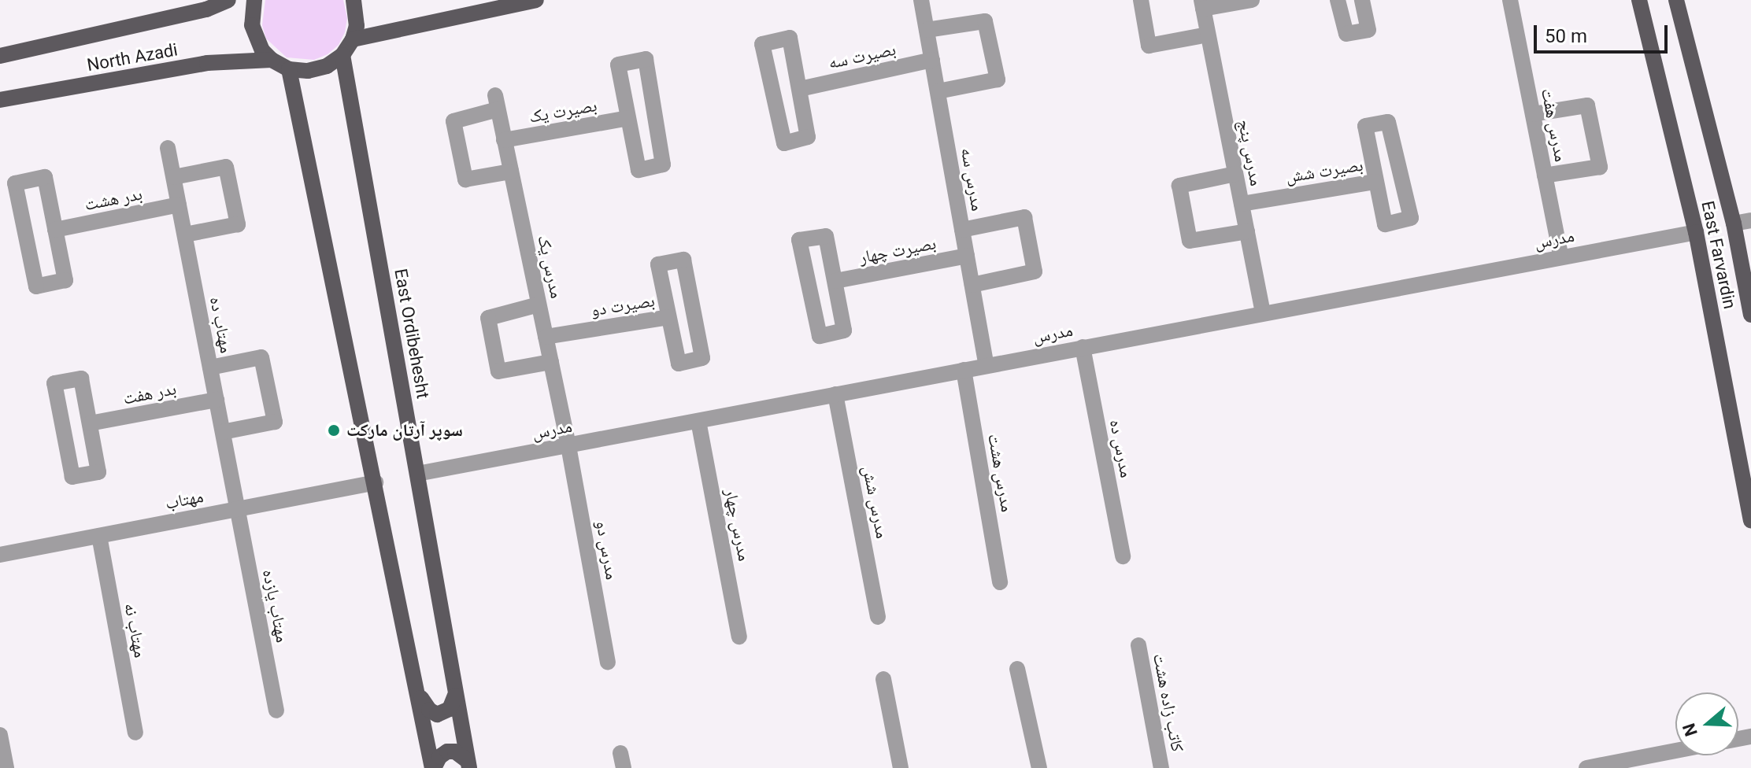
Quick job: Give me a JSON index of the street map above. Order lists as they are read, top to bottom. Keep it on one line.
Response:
{"streets":{"main road":["North Azadi","East Farvardin","East Ordibehesht"],"street":["بصیرت سه","بصیرت یک","مدرس هفت","مدرس پنج","بصیرت شش","مدرس سه","بدر هشت","مدرس","بصیرت چهار","مدرس یک","بصیرت دو","مهتاب ده","بدر هفت","مدرس ده","مدرس هشت","مهتاب","مدرس شش","مدرس چهار","مدرس دو","مهتاب یازده","مهتاب نه","کاتب زاده هشت"]},"crossings":[["بصیرت سه","مدرس سه"],["بصیرت یک","مدرس یک"],["مدرس هفت","مدرس"],["مدرس پنج","بصیرت شش"],["مدرس پنج","مدرس"],["مدرس سه","مدرس"],["مدرس سه","بصیرت چهار"],["بدر هشت","مهتاب ده"],["مدرس","East Farvardin"],["مدرس","مدرس یک"],["مدرس","East Ordibehesht"],["مدرس","مدرس ده"],["مدرس","مدرس هشت"],["مدرس","مدرس شش"],["مدرس","مدرس چهار"],["مدرس","مدرس دو"],["مدرس یک","بصیرت دو"],["مدرس یک","مدرس دو"],["مهتاب ده","بدر هفت"],["مهتاب ده","مهتاب"],["مهتاب ده","مهتاب یازده"],["مهتاب","مهتاب یازده"],["مهتاب","مهتاب نه"]],"places":["سوپر آرتان مارکت"],"scale_bar":"50 m","north":"left"}
